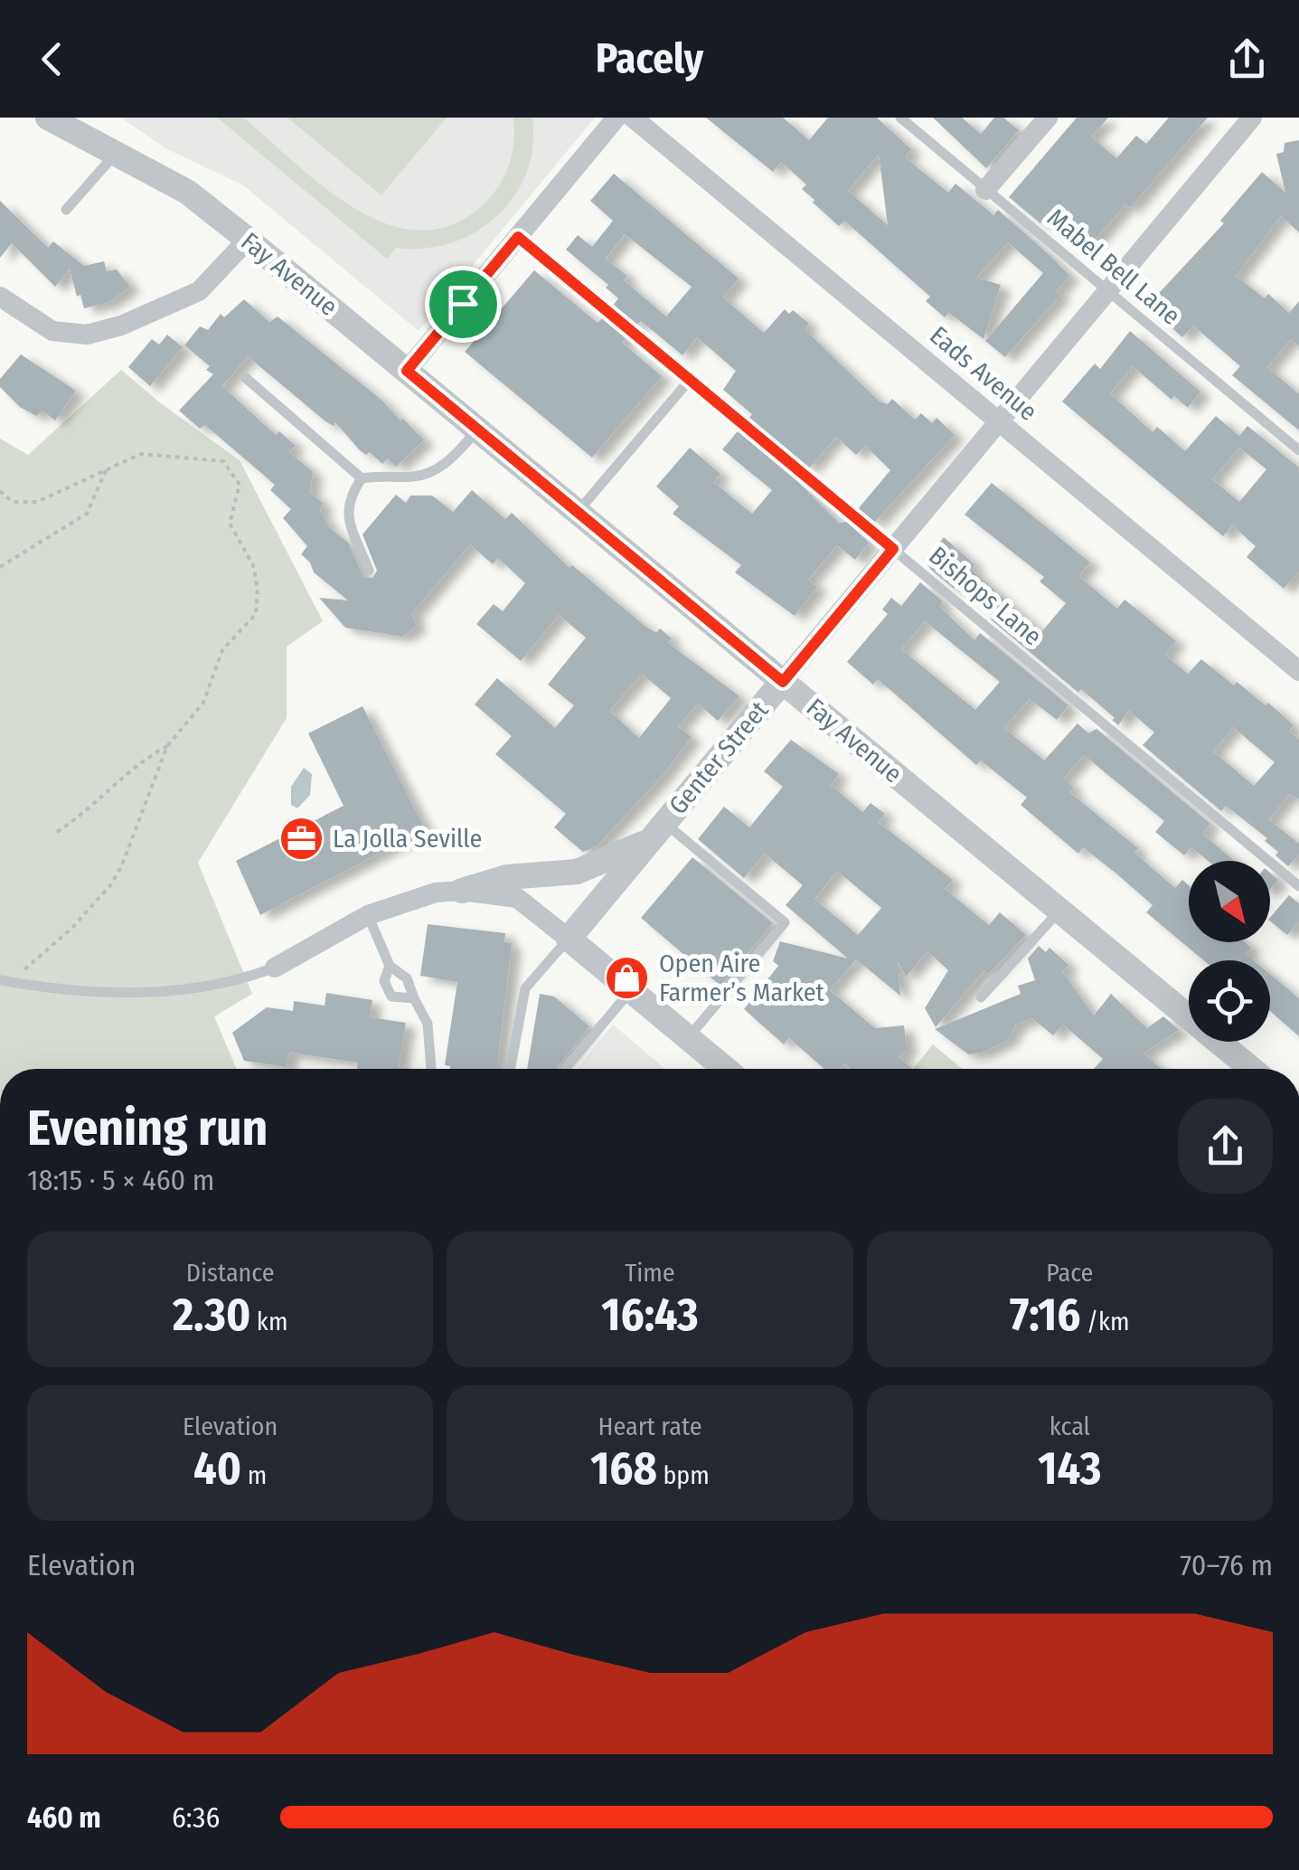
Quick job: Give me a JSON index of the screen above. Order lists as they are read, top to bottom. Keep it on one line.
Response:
{"streets":{"street":["Fay Avenue","Eads Avenue","Genter Street"],"lane":["Mabel Bell Lane","Bishops Lane"]},"crossings":[["Mabel Bell Lane","Genter Street"],["Fay Avenue","Genter Street"],["Eads Avenue","Genter Street"],["Bishops Lane","Genter Street"]],"places":{"office":["La Jolla Seville"],"shop":["Open Aire Farmer’s Market"]},"north":"bottom right","page":{"header":"Pacely","heading":["Evening run","18:15 · 5 × 460 m"],"stats":[["Distance","2.30 km"],["Time","16:43"],["Pace","7:16 /km"],["Elevation","40 m"],["Heart rate","168 bpm"],["kcal","143"]],"chart":["Elevation","70–76 m"],"list":[{"name":"460 m","note":"6:36"}]}}
